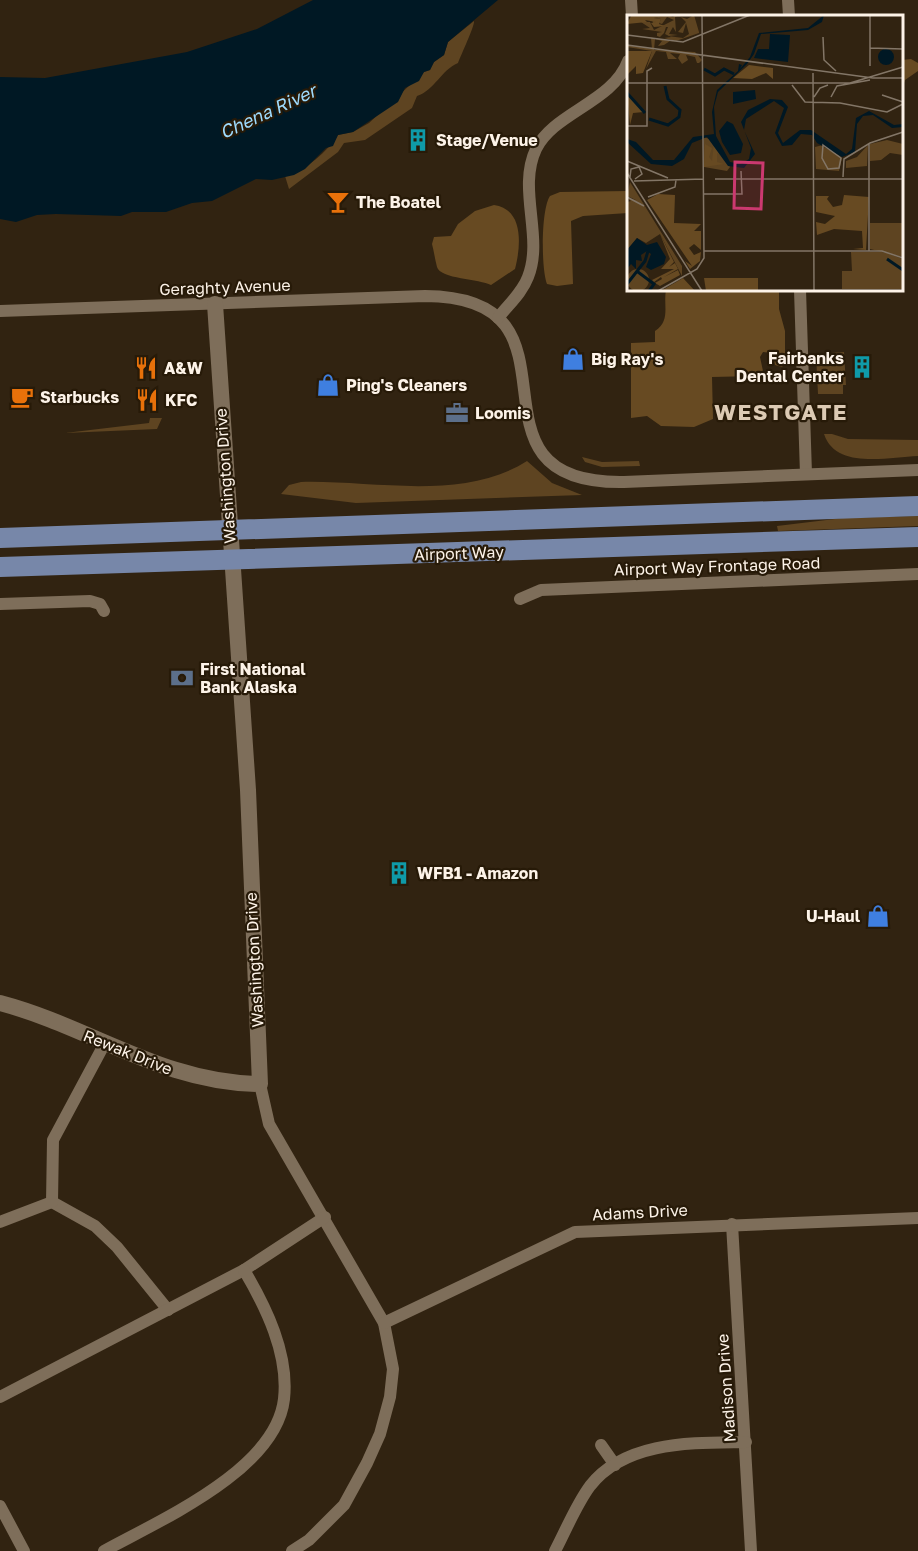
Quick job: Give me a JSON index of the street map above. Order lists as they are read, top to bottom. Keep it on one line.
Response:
{"streets":{"main road":["Airport Way"],"street":["Geraghty Avenue","Washington Drive","Airport Way Frontage Road","Rewak Drive","Adams Drive","Madison Drive"]},"crossings":[["Geraghty Avenue","Washington Drive"],["Washington Drive","Airport Way"],["Washington Drive","Rewak Drive"],["Washington Drive","Adams Drive"],["Adams Drive","Madison Drive"]],"districts":["WESTGATE"],"water":["Chena River"],"places":{"building":["Stage/Venue","Fairbanks Dental Center","WFB1 - Amazon"],"bar":["The Boatel"],"shop":["Big Ray's","Ping's Cleaners","U-Haul"],"restaurant":["A&W","KFC"],"cafe":["Starbucks"],"office":["Loomis"],"bank":["First National Bank Alaska"]}}
